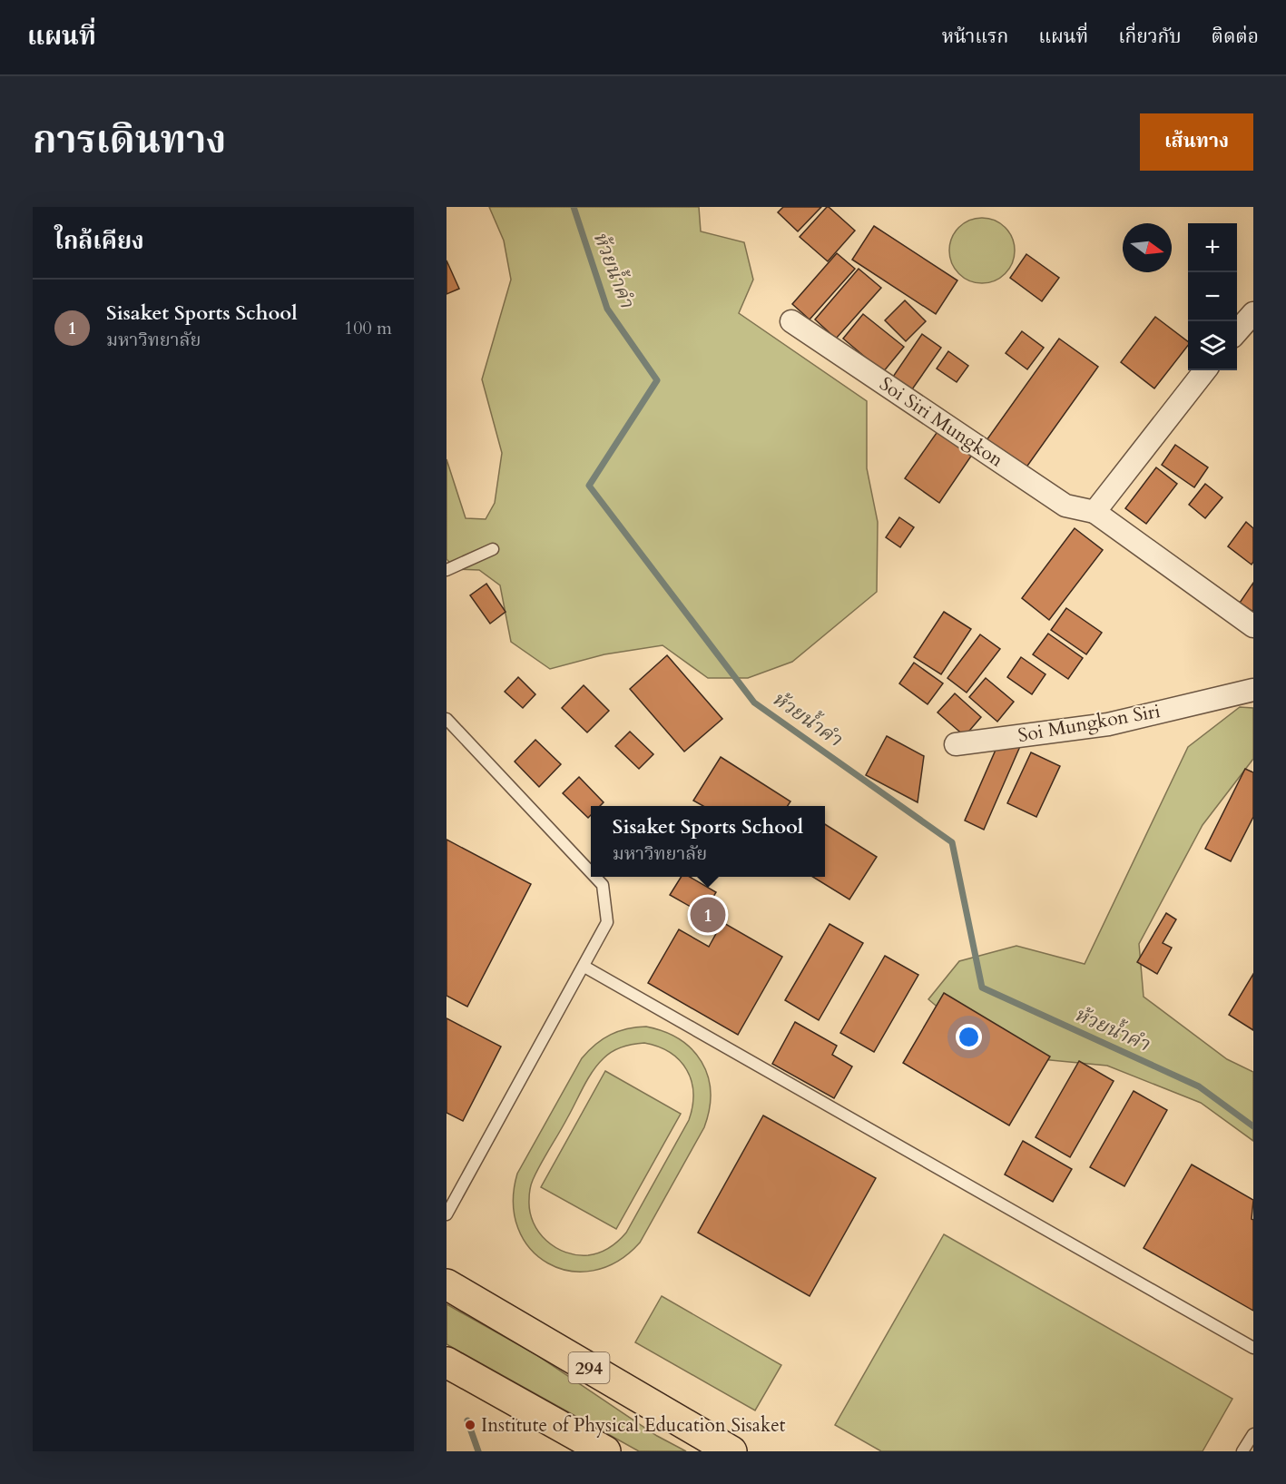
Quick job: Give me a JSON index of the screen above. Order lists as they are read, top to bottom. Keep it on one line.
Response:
{"streets":{"main road":["294"],"street":["Soi Siri Mungkon","Soi Mungkon Siri"]},"water":["ห้วยน้ำคำ"],"places":["Institute of Physical Education Sisaket"],"north":"right","page":{"header":"แผนที่","nav":["หน้าแรก","แผนที่","เกี่ยวกับ","ติดต่อ"],"title":"การเดินทาง","buttons":"เส้นทาง","heading":"ใกล้เคียง","map_buttons":["+","−"],"list":[{"mark":"1","name":"Sisaket Sports School","note":"มหาวิทยาลัย","value":"100 m"}],"popup":["Sisaket Sports School","มหาวิทยาลัย"],"pins":"1"}}
